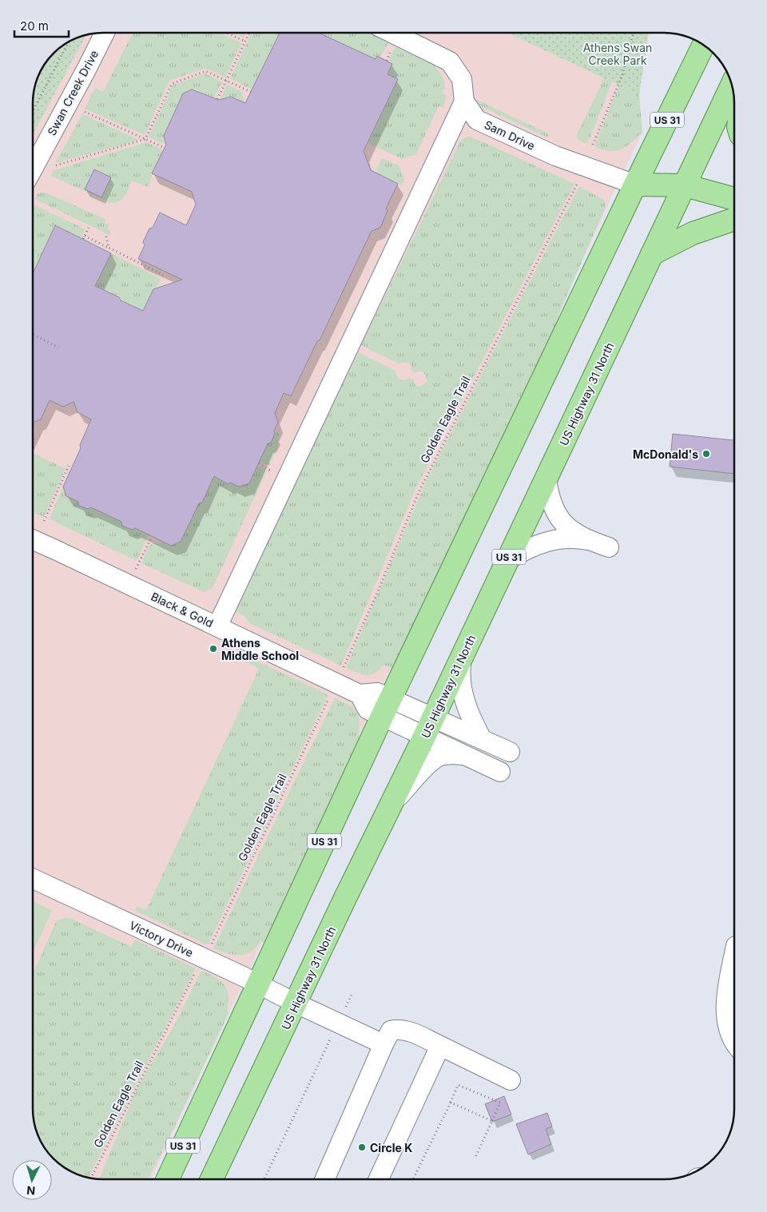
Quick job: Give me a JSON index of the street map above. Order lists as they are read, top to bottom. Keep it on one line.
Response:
{"streets":{"main road":["US 31","US Highway 31 North"],"lane":["Swan Creek Drive","Sam Drive","Black & Gold","Victory Drive"],"path":["Golden Eagle Trail"]},"crossings":[["US 31","Sam Drive"],["US 31","US Highway 31 North"],["US 31","Black & Gold"],["US 31","Victory Drive"],["US Highway 31 North","Black & Gold"],["US Highway 31 North","Victory Drive"]],"parks":["Athens Swan Creek Park"],"places":["McDonald's","Athens Middle School","Circle K"],"scale_bar":"20 m","north":"bottom"}
